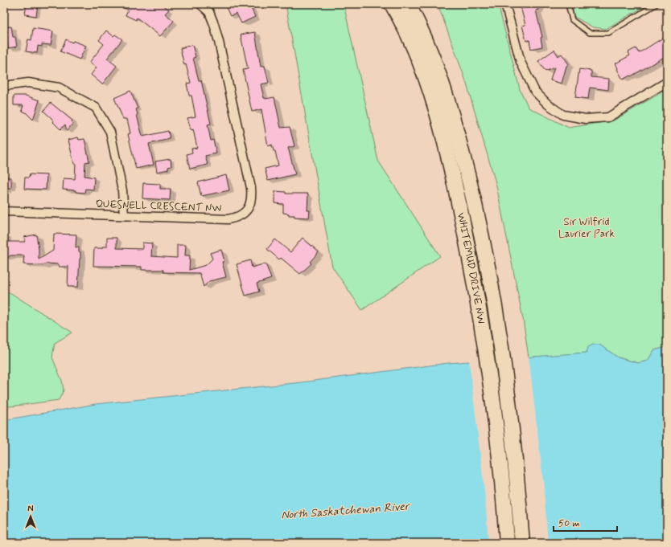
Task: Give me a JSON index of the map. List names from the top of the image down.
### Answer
{
  "streets": {
    "highway": ["WHITEMUD DRIVE NW"],
    "street": ["QUESNELL CRESCENT NW"]
  },
  "water": ["North Saskatchewan River"],
  "parks": ["Sir Wilfrid Laurier Park"],
  "scale_bar": "50 m",
  "north": "top"
}
